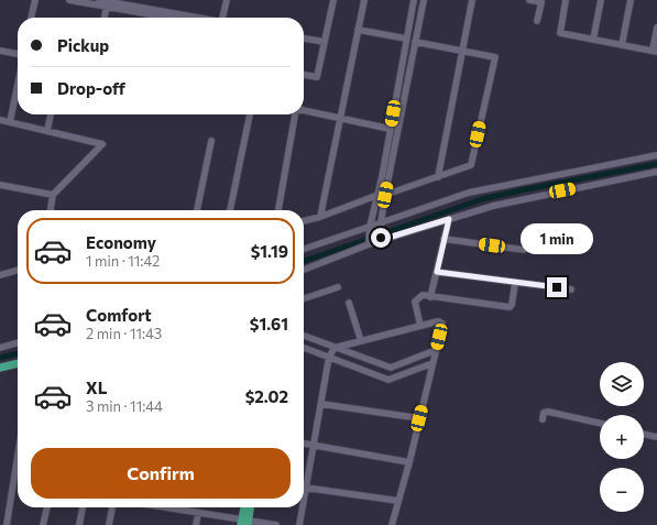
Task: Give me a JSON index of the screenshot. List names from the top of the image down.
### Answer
{
  "page": {
    "banner": ["Pickup", "Drop-off"],
    "list": [
      {
        "name": "Economy",
        "note": "1 min · 11:42",
        "value": "$1.19"
      },
      {
        "name": "Comfort",
        "note": "2 min · 11:43",
        "value": "$1.61"
      },
      {
        "name": "XL",
        "note": "3 min · 11:44",
        "value": "$2.02"
      }
    ],
    "bubble": "1 min",
    "map_buttons": ["+", "−"],
    "buttons": "Confirm"
  }
}
